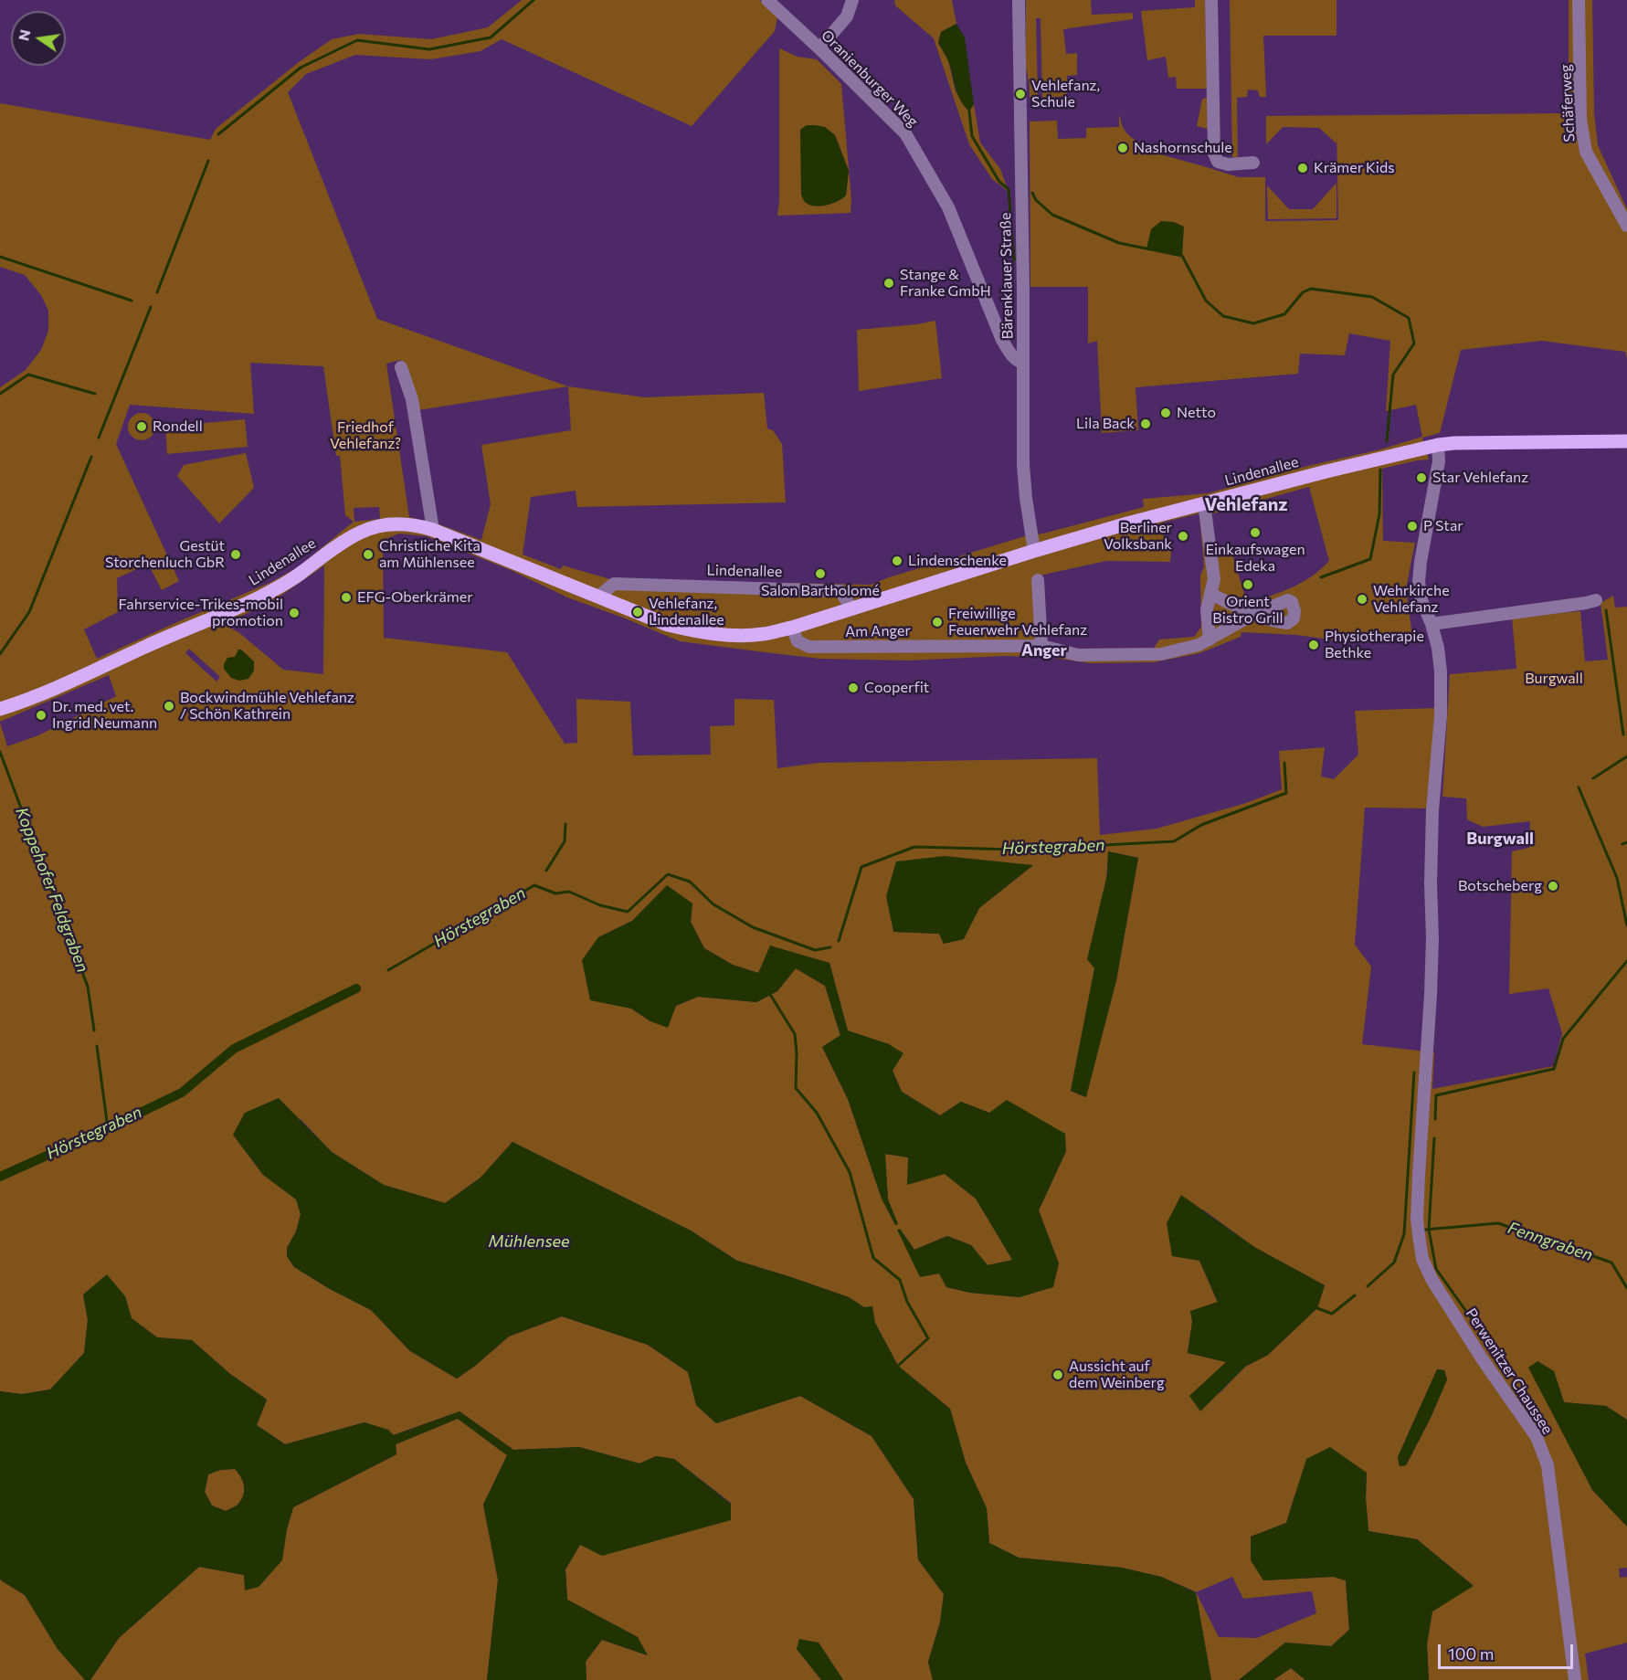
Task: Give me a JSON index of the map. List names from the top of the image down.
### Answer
{
  "streets": {
    "main road": ["Lindenallee"],
    "street": [
      "Oranienburger Weg",
      "Schäferweg",
      "Bärenklauer Straße",
      "Am Anger",
      "Perwenitzer Chaussee"
    ]
  },
  "crossings": [
    ["Oranienburger Weg", "Bärenklauer Straße"],
    ["Bärenklauer Straße", "Lindenallee"],
    ["Lindenallee", "Am Anger"]
  ],
  "districts": ["Vehlefanz", "Anger", "Burgwall"],
  "water": [
    "Hörstegraben",
    "Koppehofer Feldgraben",
    "Mühlensee",
    "Fenngraben"
  ],
  "parks": ["Friedhof Vehlefanz?", "Burgwall"],
  "places": [
    "Vehlefanz, Schule",
    "Nashornschule",
    "Krämer Kids",
    "Stange & Franke GmbH",
    "Netto",
    "Lila Back",
    "Rondell",
    "Star Vehlefanz",
    "P Star",
    "Einkaufswagen Edeka",
    "Berliner Volksbank",
    "Gestüt Storchenluch GbR",
    "Christliche Kita am Mühlensee",
    "Lindenschenke",
    "Salon Bartholomé",
    "Orient Bistro Grill",
    "EFG-Oberkrämer",
    "Wehrkirche Vehlefanz",
    "Vehlefanz, Lindenallee",
    "Fahrservice-Trikes-mobil promotion",
    "Freiwillige Feuerwehr Vehlefanz",
    "Physiotherapie Bethke",
    "Cooperfit",
    "Bockwindmühle Vehlefanz / Schön Kathrein",
    "Dr. med. vet. Ingrid Neumann",
    "Botscheberg",
    "Aussicht auf dem Weinberg"
  ],
  "scale_bar": "100 m",
  "north": "left"
}
